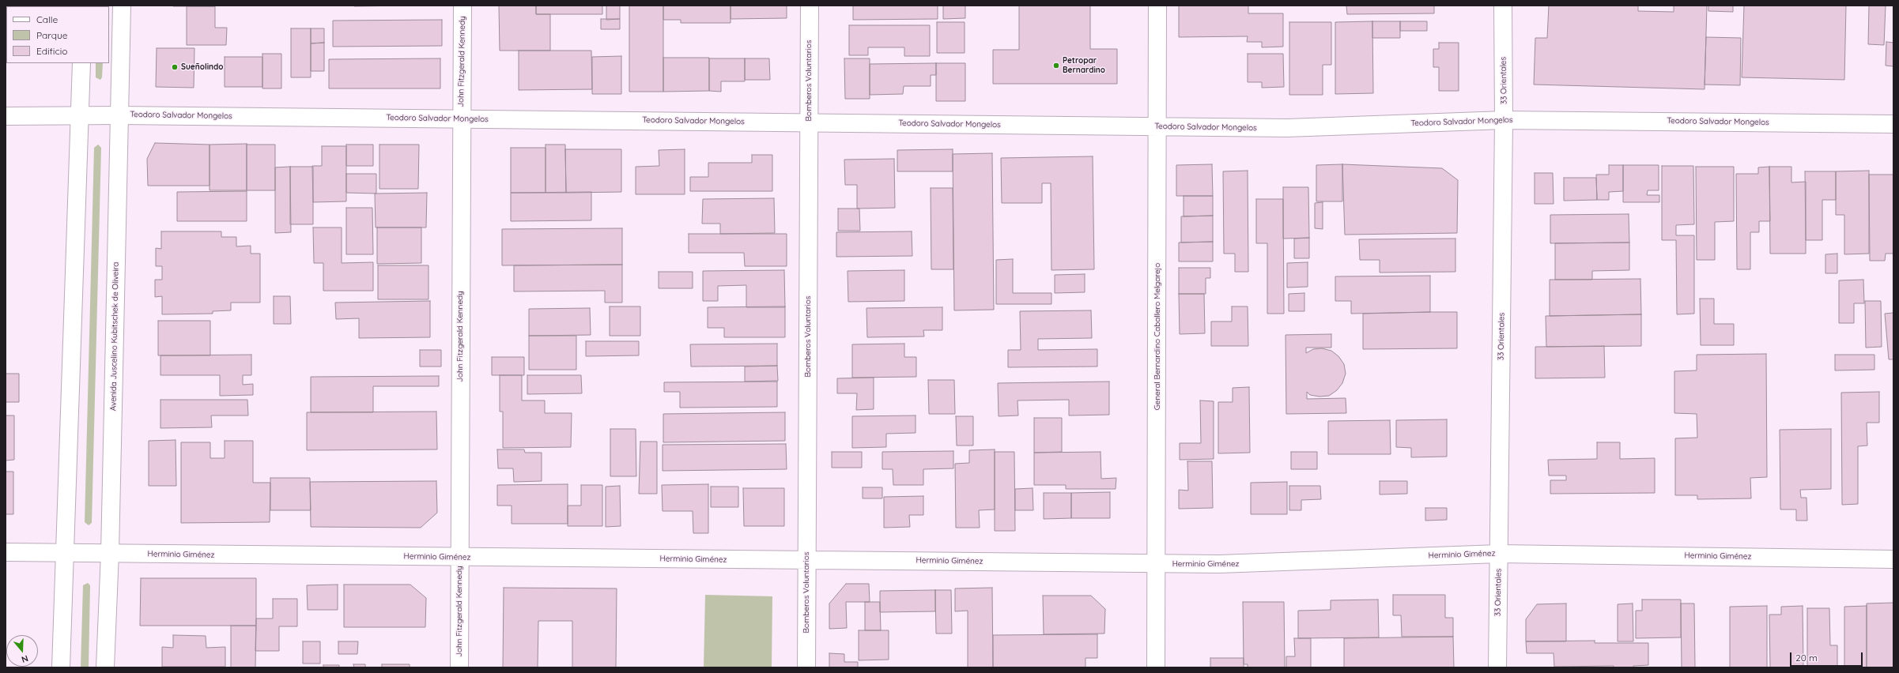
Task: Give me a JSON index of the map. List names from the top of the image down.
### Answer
{
  "streets": {
    "street": [
      "John Fitzgerald Kennedy",
      "Bomberos Voluntarios",
      "33 Orientales",
      "Teodoro Salvador Mongelos",
      "Avenida Juscelino Kubitschek de Oliveira",
      "General Bernardino Caballero Melgarejo",
      "Herminio Giménez"
    ]
  },
  "crossings": [
    ["John Fitzgerald Kennedy", "Teodoro Salvador Mongelos"],
    ["John Fitzgerald Kennedy", "Herminio Giménez"],
    ["Bomberos Voluntarios", "Teodoro Salvador Mongelos"],
    ["Bomberos Voluntarios", "Herminio Giménez"],
    ["33 Orientales", "Teodoro Salvador Mongelos"],
    ["33 Orientales", "Herminio Giménez"],
    ["Teodoro Salvador Mongelos", "Avenida Juscelino Kubitschek de Oliveira"],
    ["Teodoro Salvador Mongelos", "General Bernardino Caballero Melgarejo"],
    ["Avenida Juscelino Kubitschek de Oliveira", "Herminio Giménez"],
    ["General Bernardino Caballero Melgarejo", "Herminio Giménez"]
  ],
  "places": ["Petropar Bernardino", "Sueñolindo"],
  "legend": ["Calle", "Parque", "Edificio"],
  "scale_bar": "20 m",
  "north": "bottom"
}
